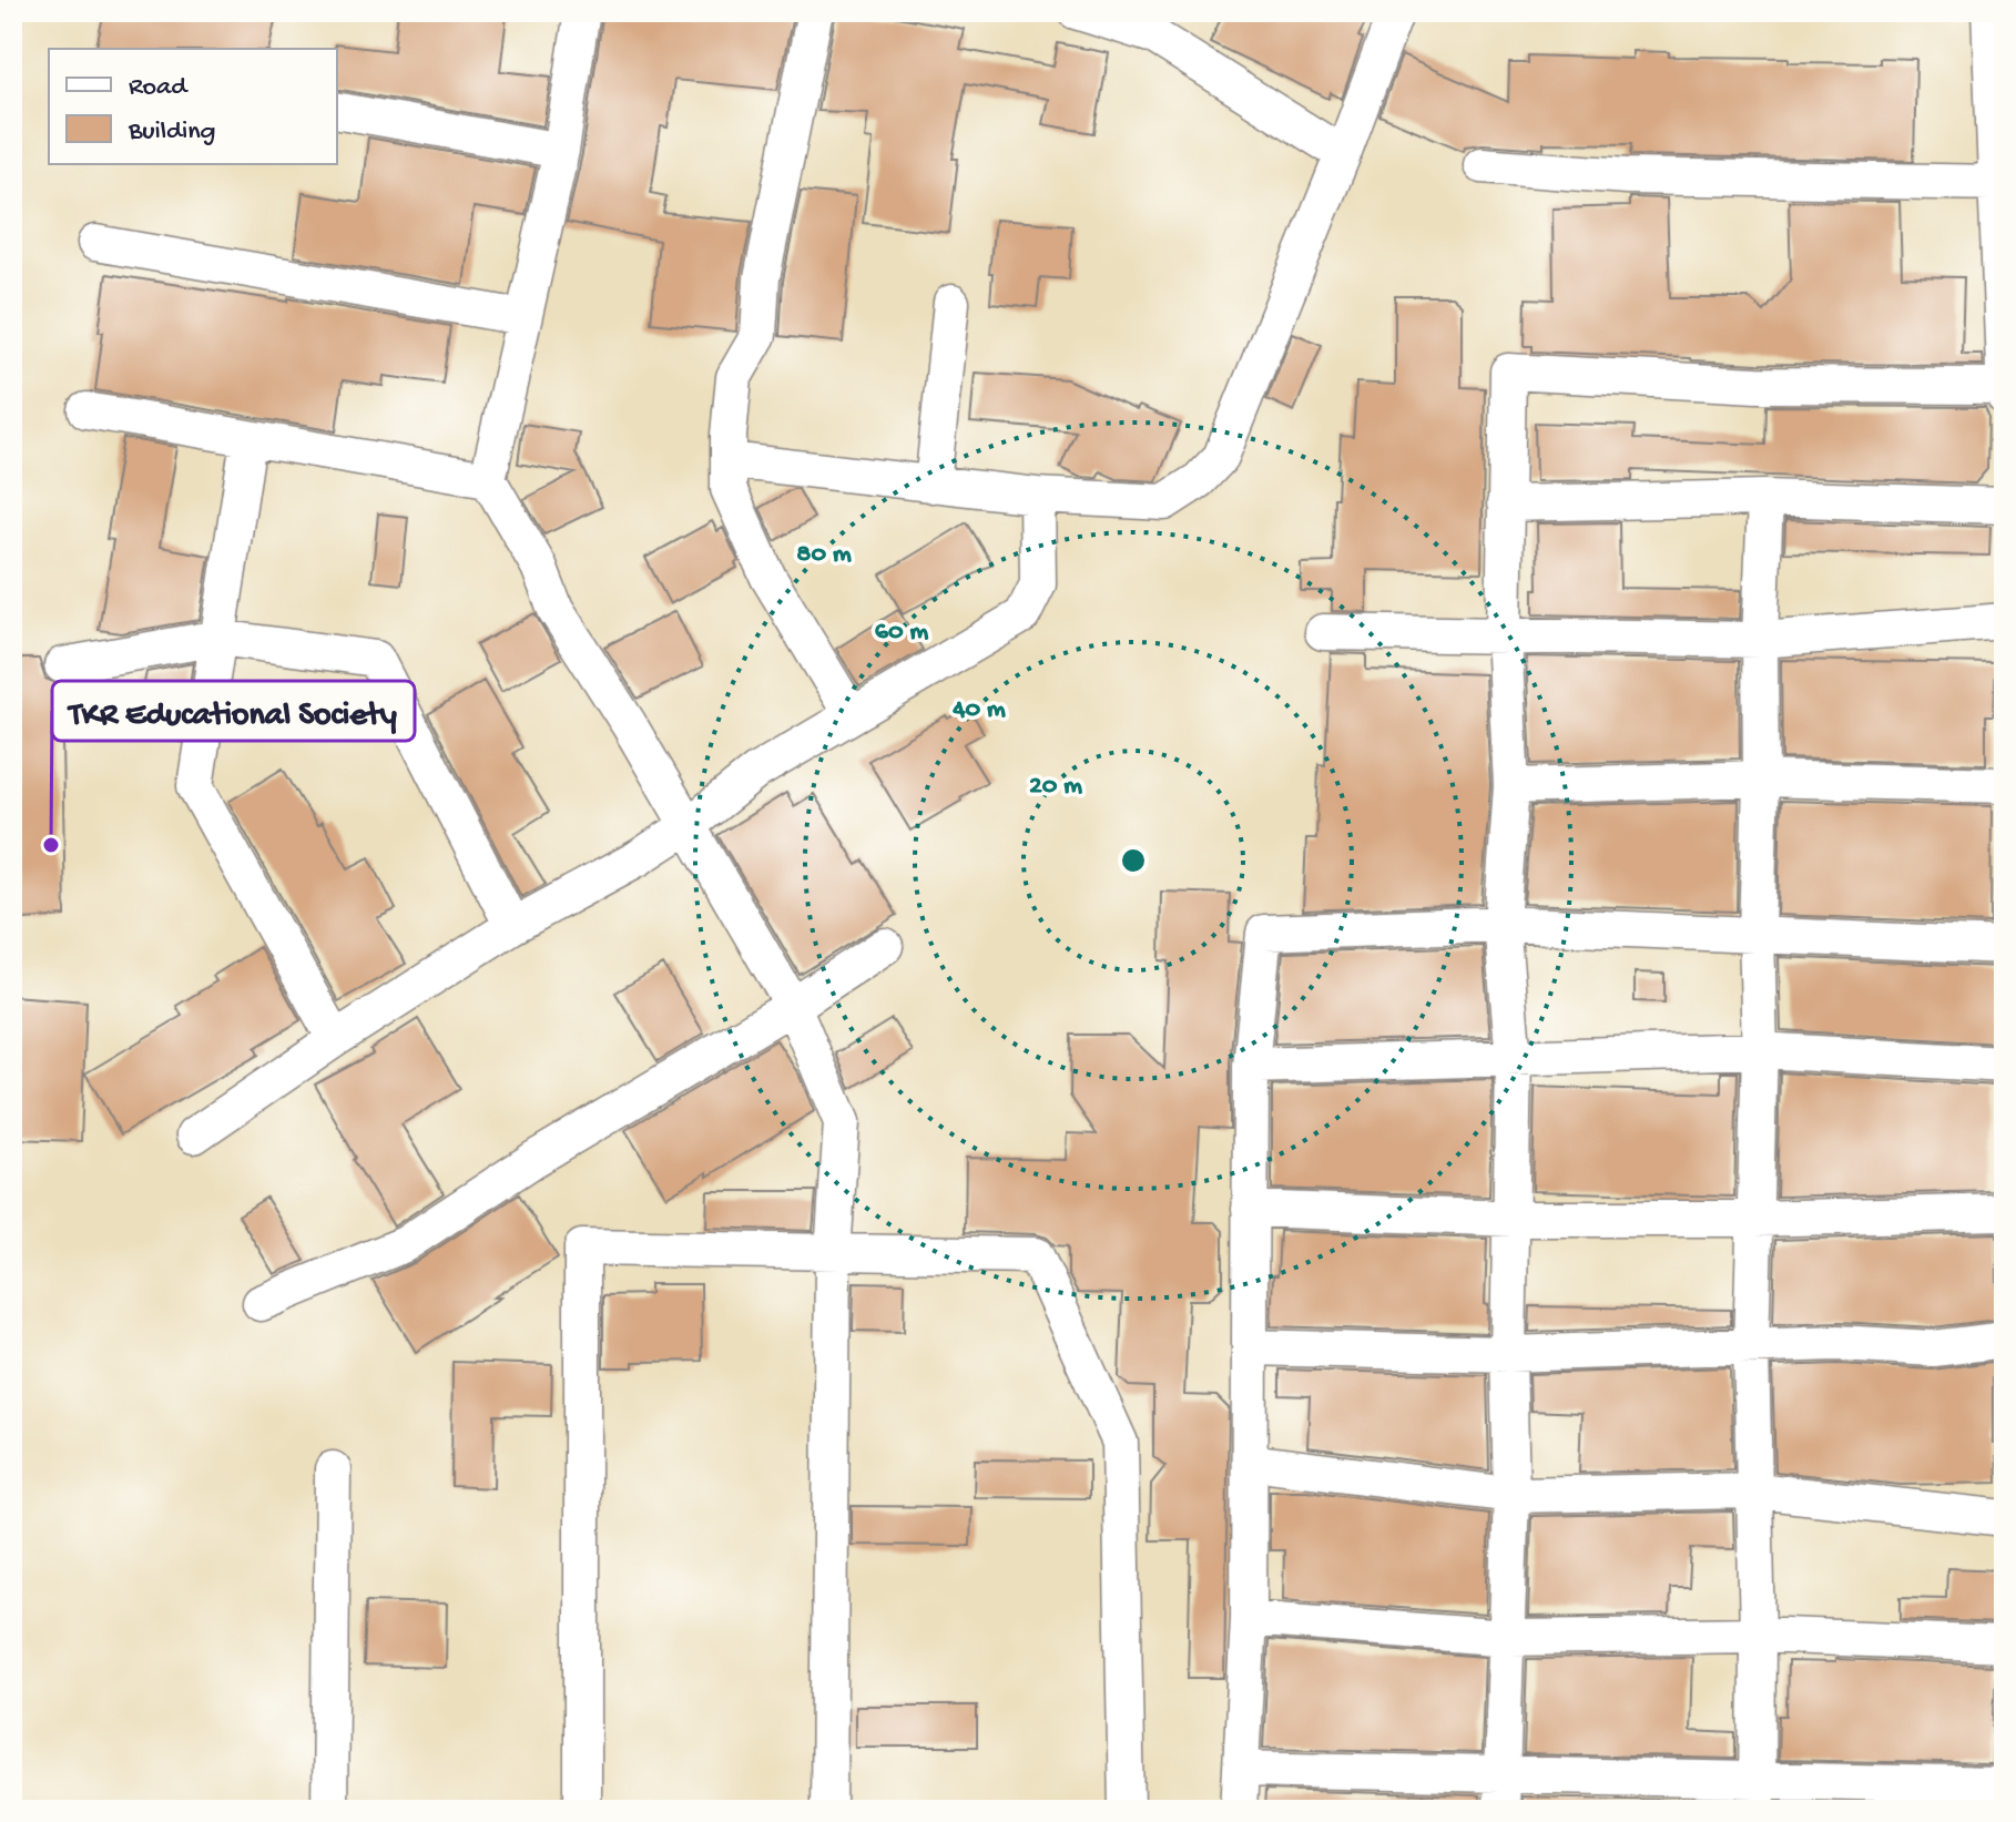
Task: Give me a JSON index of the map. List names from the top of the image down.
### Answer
{
  "places": ["TKR Educational Society"],
  "legend": ["Road", "Building"],
  "rings": [
    "80 m",
    "60 m",
    "40 m",
    "20 m"
  ]
}
